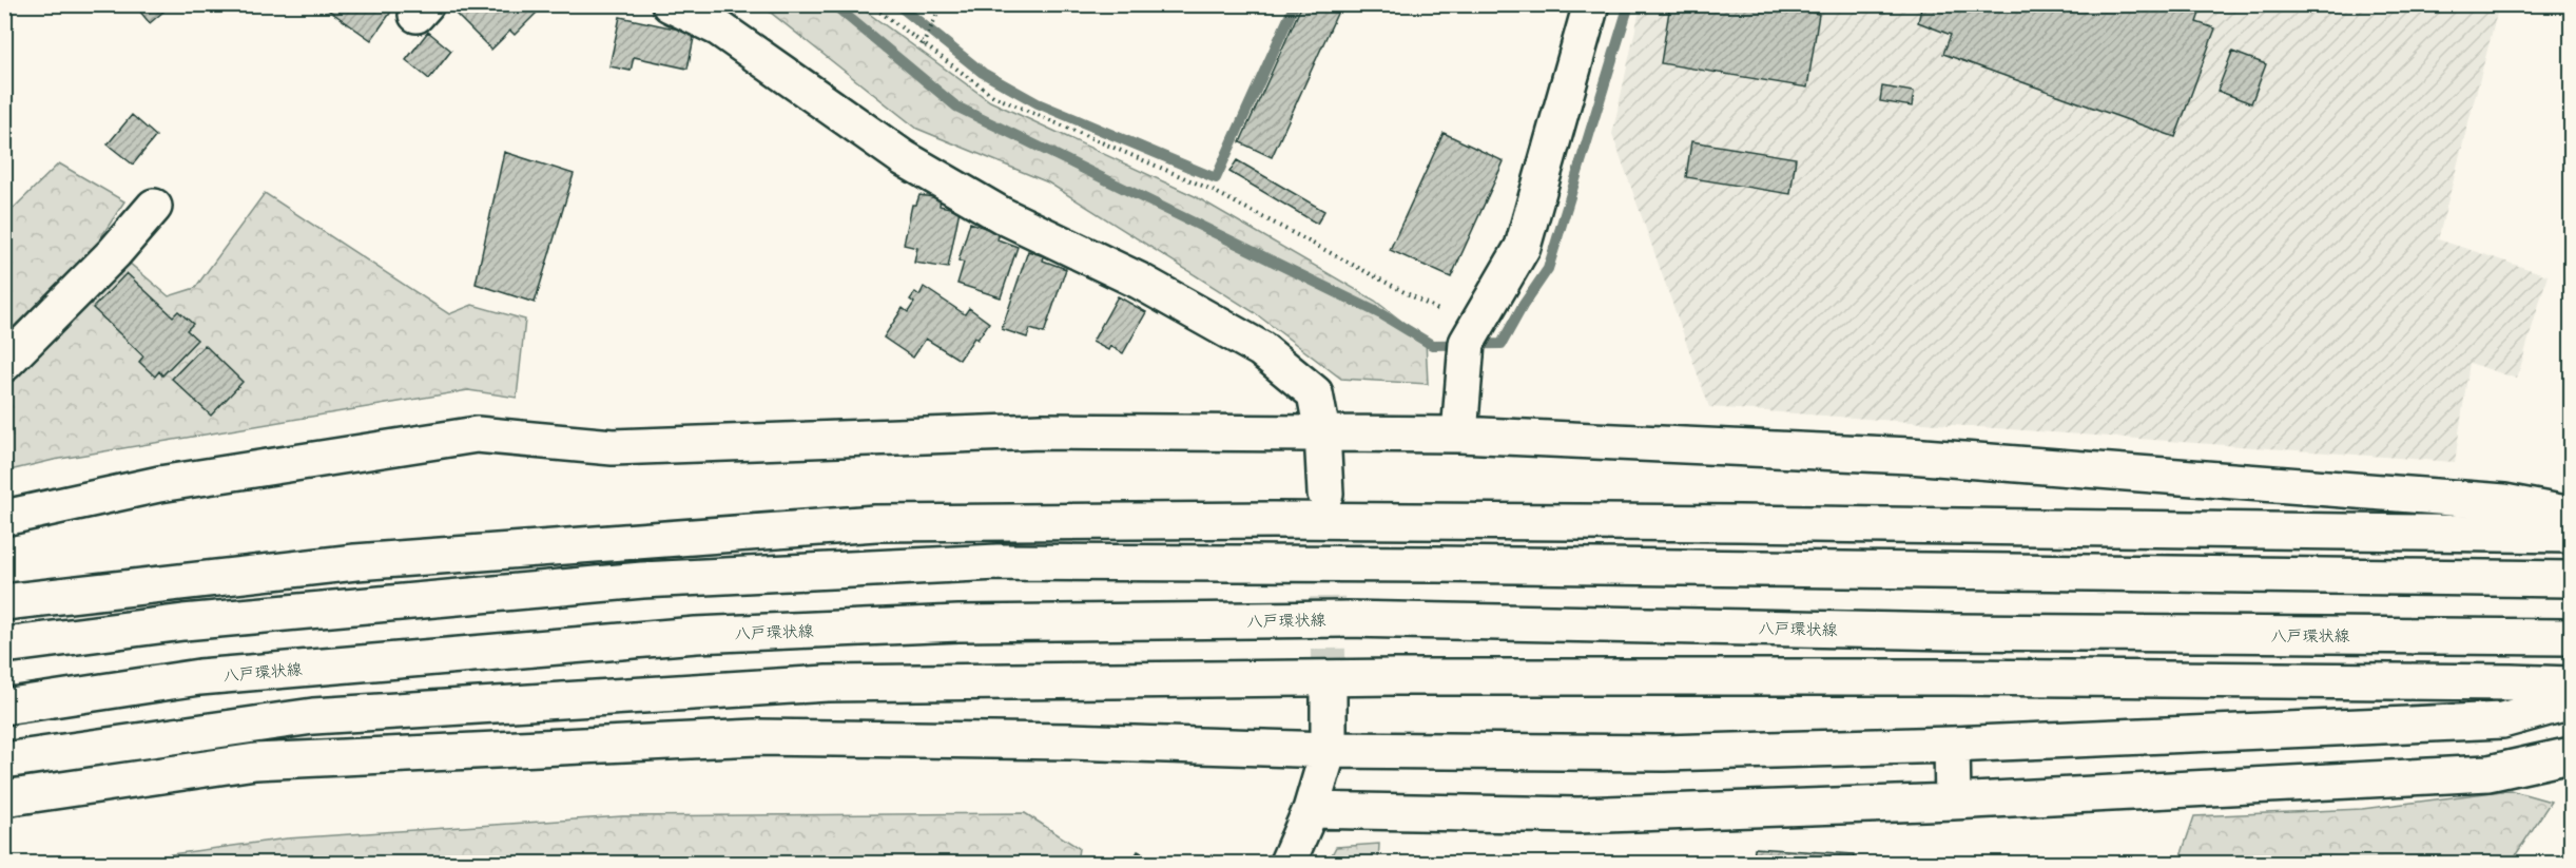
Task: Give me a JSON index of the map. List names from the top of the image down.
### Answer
{
  "streets": {
    "main road": ["八戸環状線"]
  }
}
